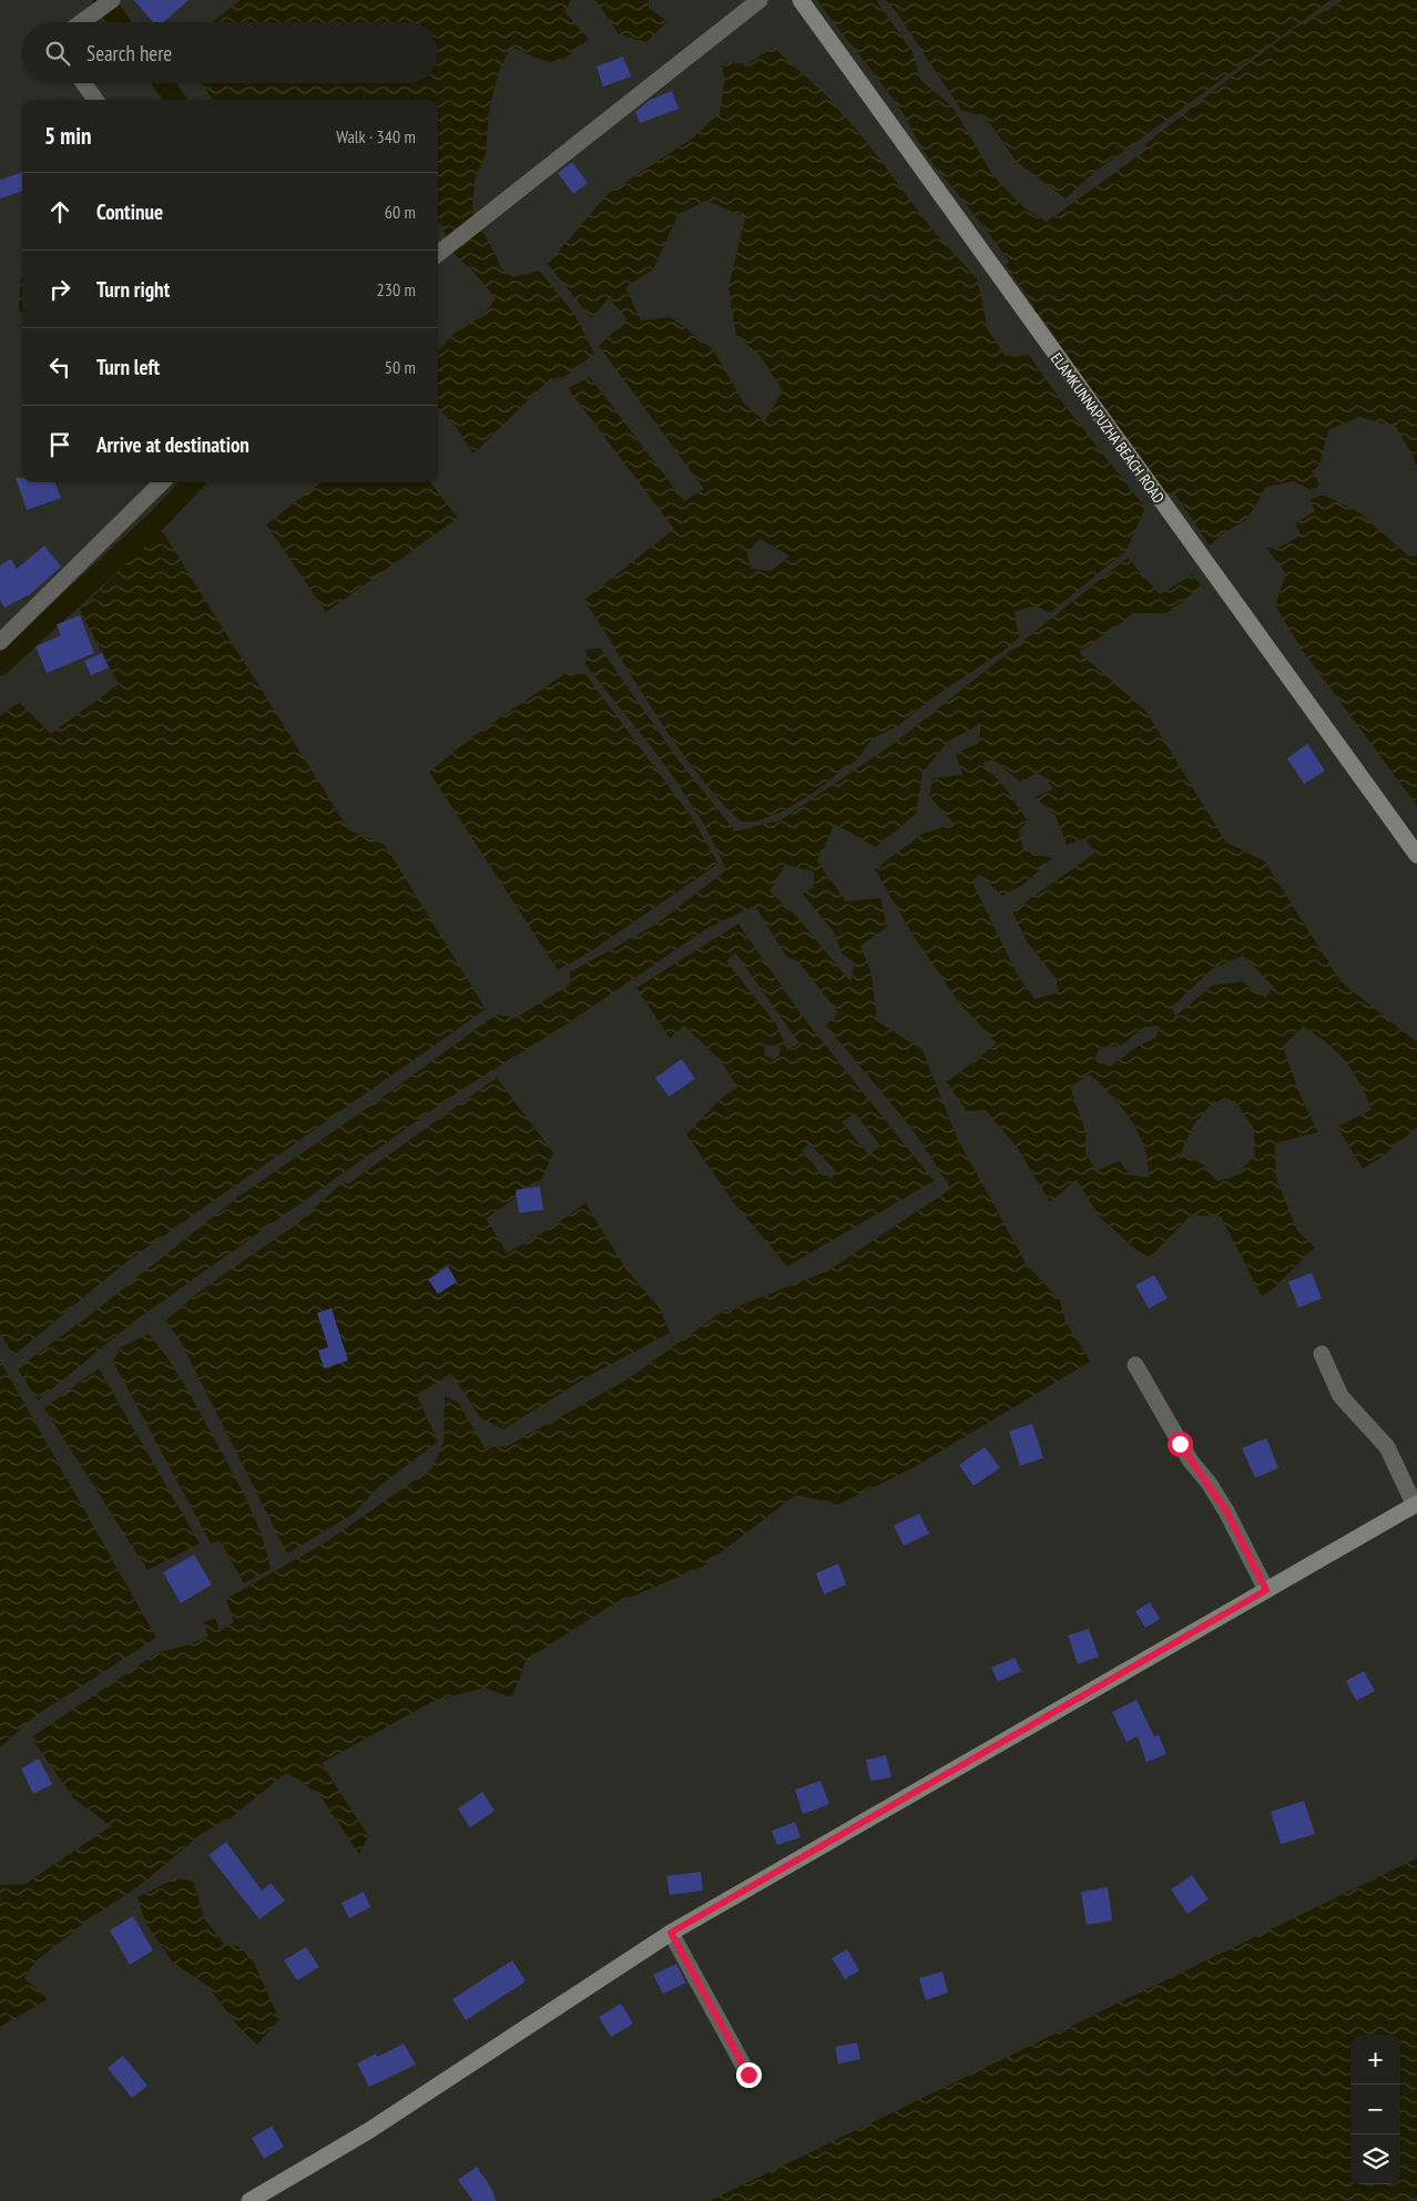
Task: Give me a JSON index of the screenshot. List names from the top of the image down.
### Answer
{
  "streets": {
    "main road": ["ELAMKUNNAPUZHA BEACH ROAD"]
  },
  "page": {
    "search": "Search here",
    "heading": ["5 min", "Walk · 340 m"],
    "list": [
      ["Continue", "60 m"],
      ["Turn right", "230 m"],
      ["Turn left", "50 m"],
      "Arrive at destination"
    ],
    "map_buttons": ["+", "−"]
  }
}
